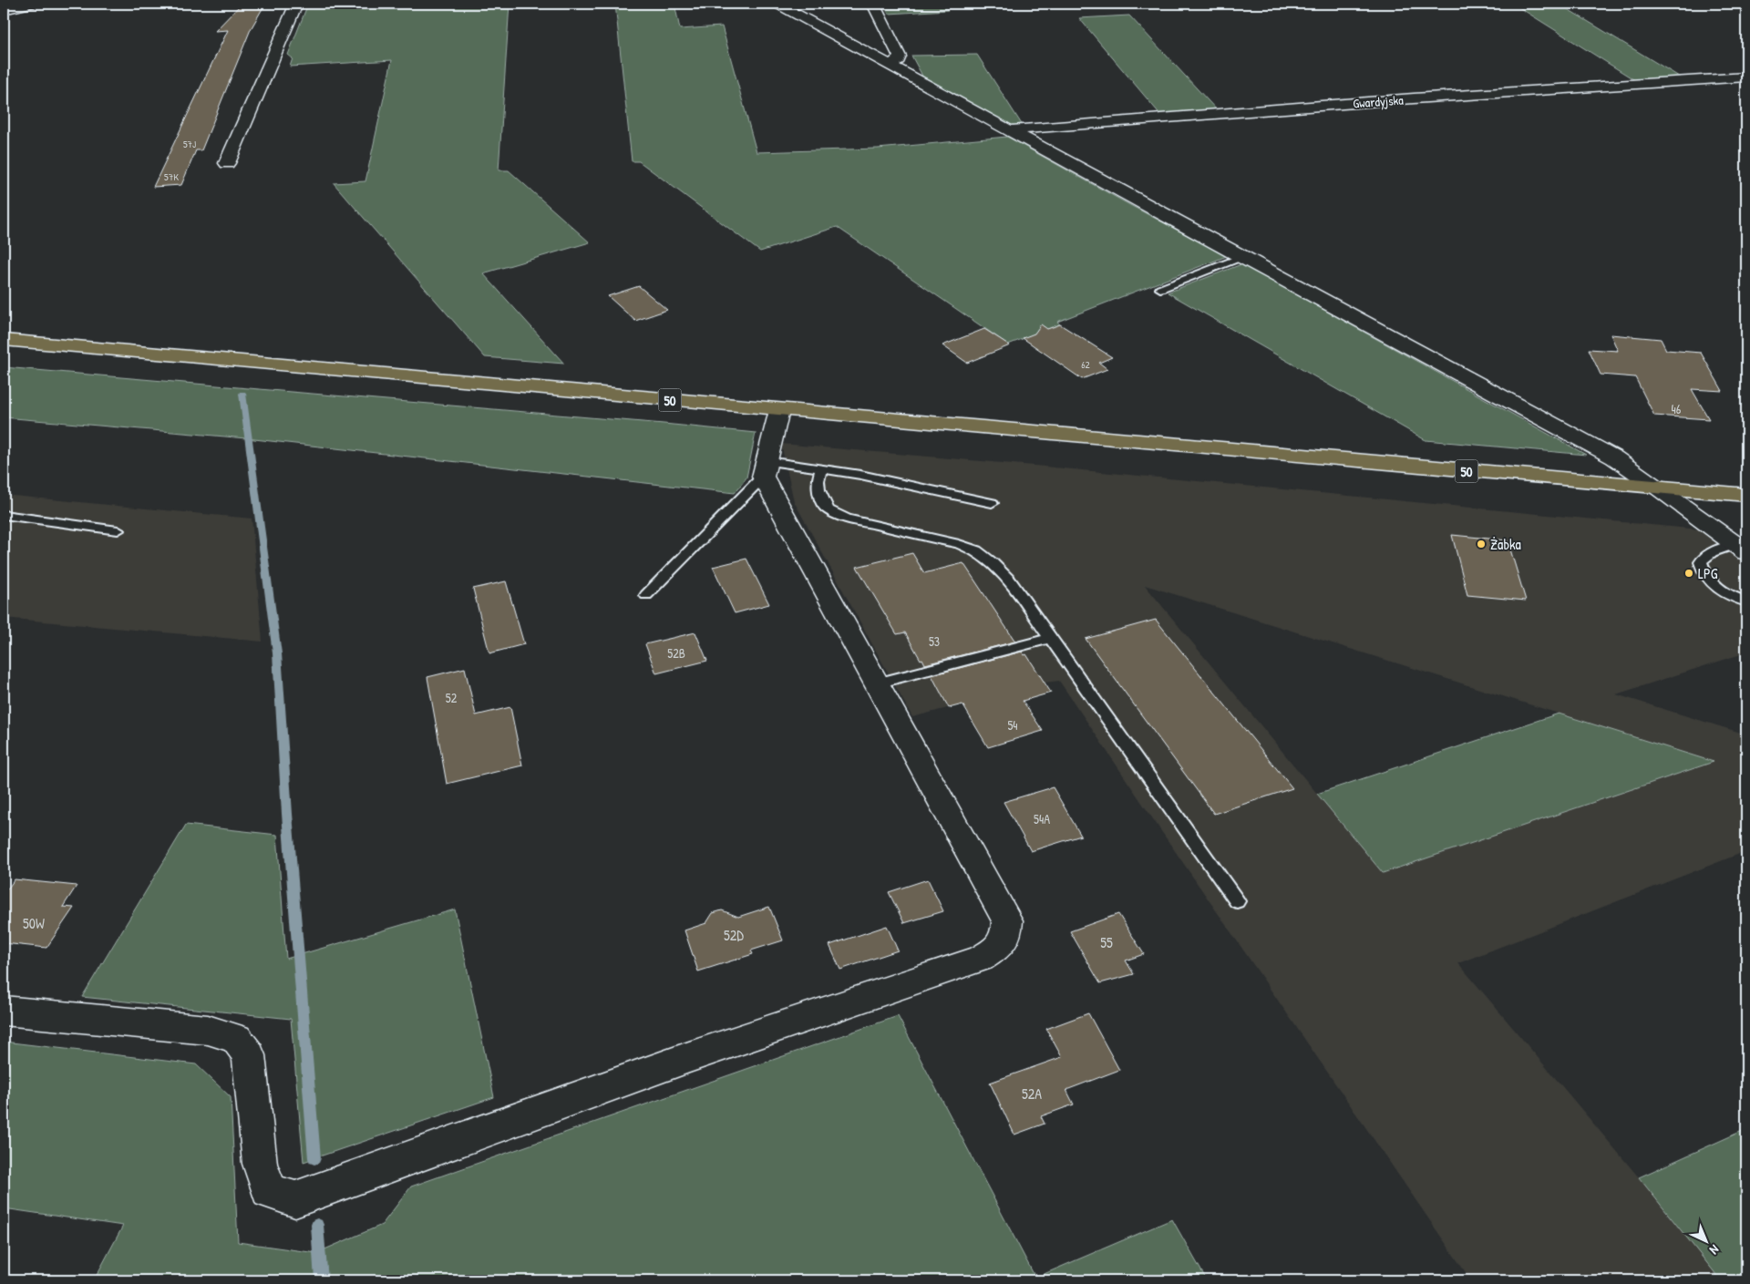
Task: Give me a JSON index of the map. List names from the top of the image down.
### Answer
{
  "streets": {
    "main road": ["50"],
    "street": ["Gwardyjska"]
  },
  "places": ["Żabka", "LPG"],
  "house_numbers": [
    "57J",
    "57K",
    "62",
    "46",
    "53",
    "52B",
    "52",
    "54",
    "54A",
    "50W",
    "52D",
    "55",
    "52A"
  ],
  "north": "bottom right"
}
